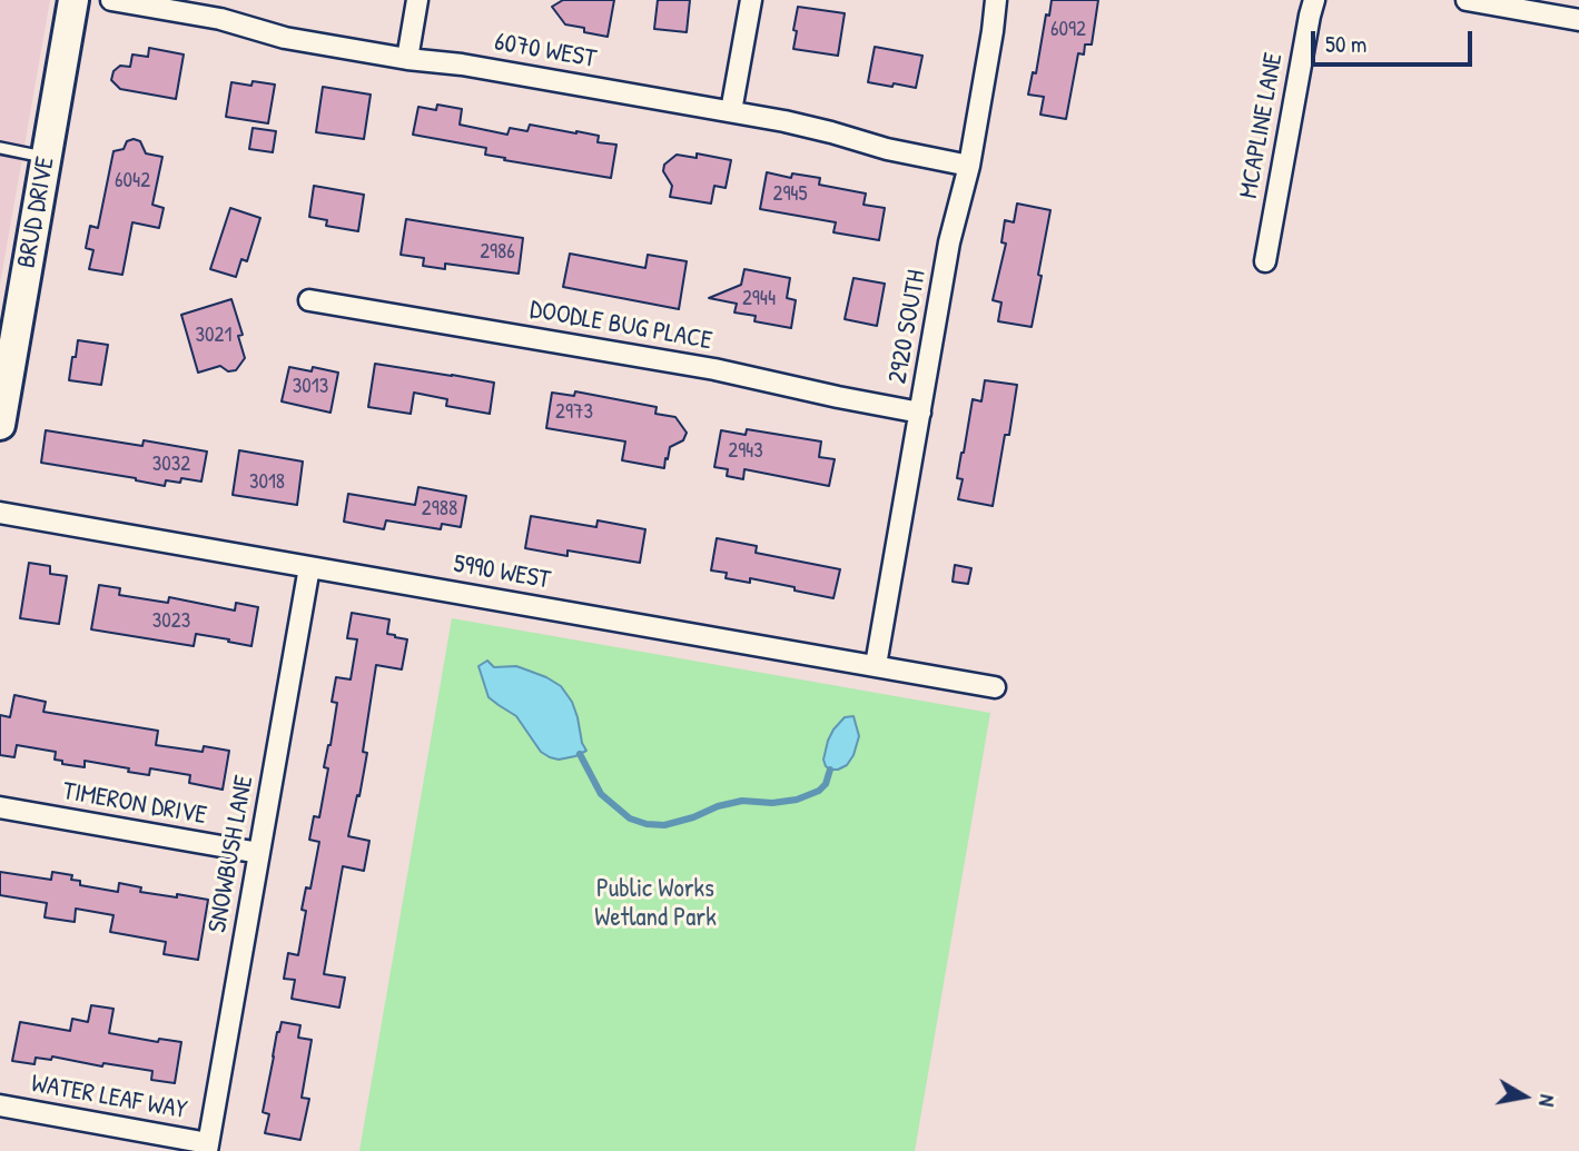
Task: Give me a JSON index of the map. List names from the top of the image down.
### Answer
{
  "streets": {
    "main road": ["BRUD DRIVE"],
    "street": [
      "6070 WEST",
      "MCAPLINE LANE",
      "DOODLE BUG PLACE",
      "2920 SOUTH",
      "5990 WEST",
      "TIMERON DRIVE",
      "SNOWBUSH LANE",
      "WATER LEAF WAY"
    ]
  },
  "crossings": [
    ["6070 WEST", "2920 SOUTH"],
    ["DOODLE BUG PLACE", "2920 SOUTH"],
    ["2920 SOUTH", "5990 WEST"],
    ["5990 WEST", "SNOWBUSH LANE"],
    ["TIMERON DRIVE", "SNOWBUSH LANE"],
    ["SNOWBUSH LANE", "WATER LEAF WAY"]
  ],
  "parks": ["Public Works Wetland Park"],
  "house_numbers": [
    "6092",
    "6042",
    "2945",
    "2986",
    "2944",
    "3021",
    "3013",
    "2973",
    "2943",
    "3032",
    "3018",
    "2988",
    "3023"
  ],
  "scale_bar": "50 m",
  "north": "right"
}
